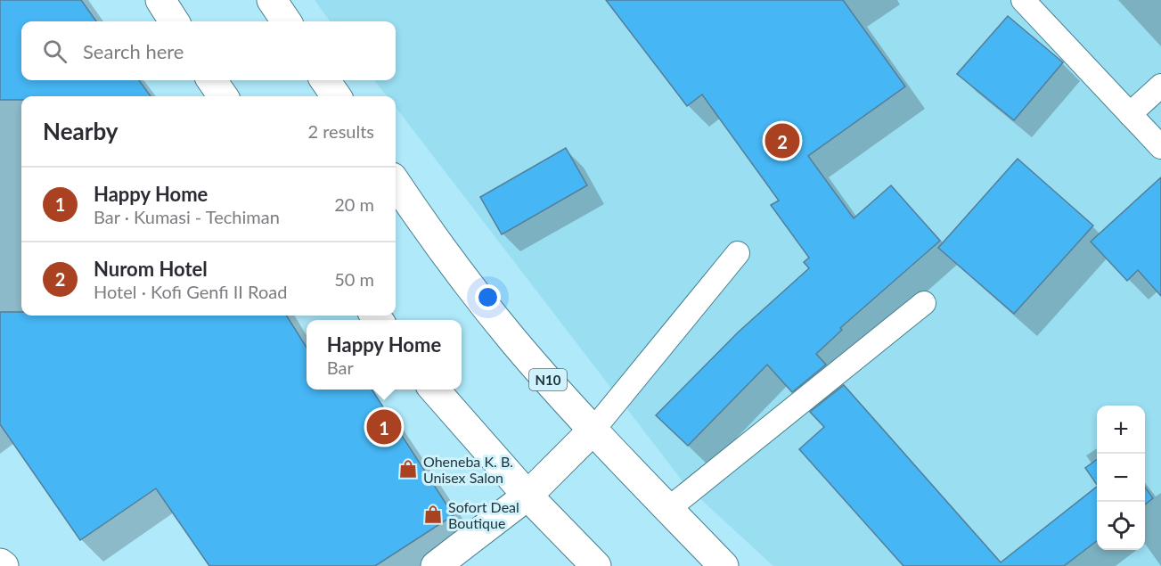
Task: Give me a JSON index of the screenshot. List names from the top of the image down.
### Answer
{
  "streets": {
    "main road": ["N10"]
  },
  "places": {
    "shop": ["Oheneba K. B. Unisex Salon", "Sofort Deal Boutique"]
  },
  "page": {
    "search": "Search here",
    "heading": ["Nearby", "2 results"],
    "pins": ["2", "1"],
    "list": [
      {
        "mark": "1",
        "name": "Happy Home",
        "note": "Bar · Kumasi - Techiman",
        "value": "20 m"
      },
      {
        "mark": "2",
        "name": "Nurom Hotel",
        "note": "Hotel · Kofi Genfi II Road",
        "value": "50 m"
      }
    ],
    "popup": ["Happy Home", "Bar"],
    "map_buttons": ["+", "−"]
  }
}
